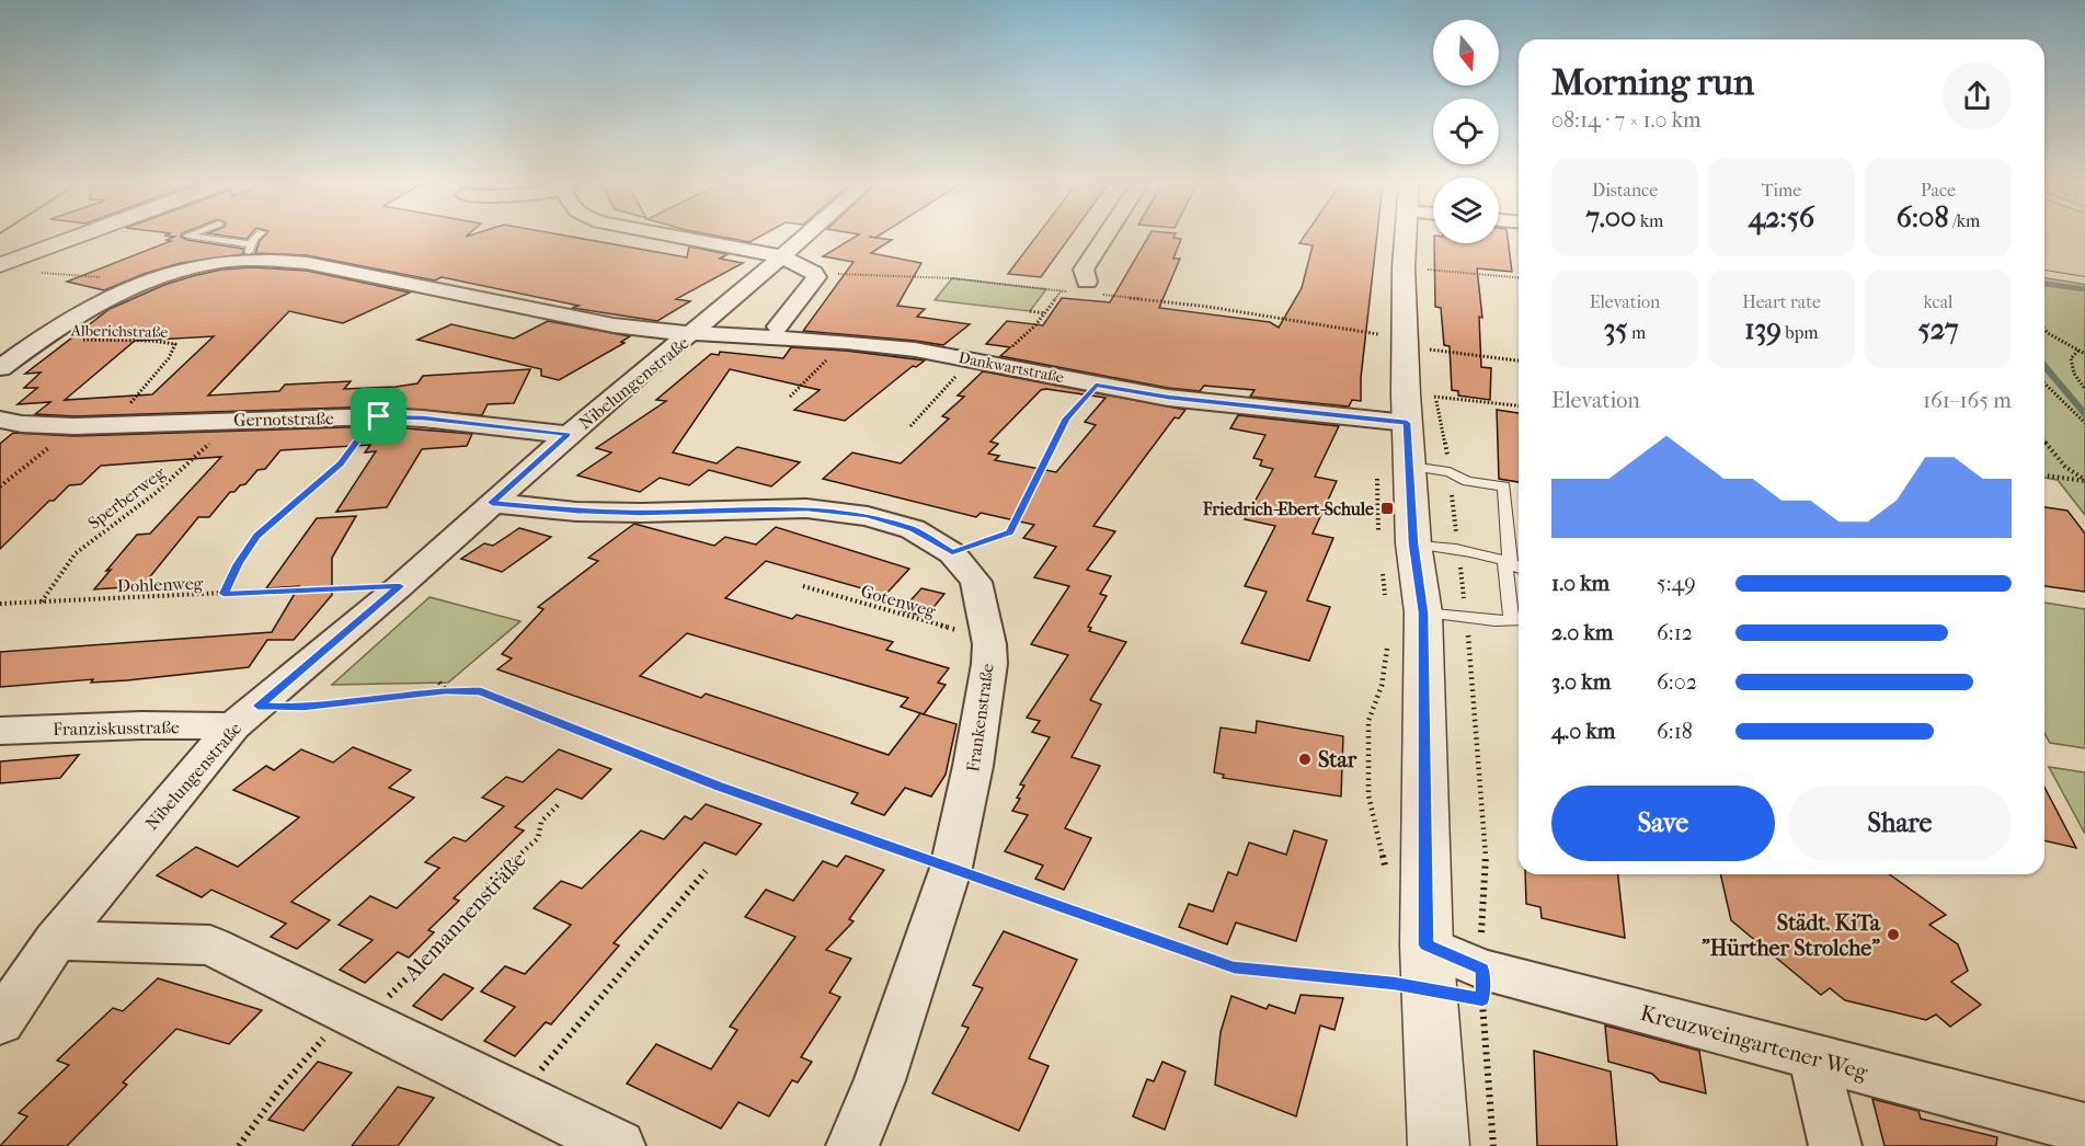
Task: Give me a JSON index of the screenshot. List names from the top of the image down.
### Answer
{
  "streets": {
    "street": [
      "Dankwartstraße",
      "Nibelungenstraße",
      "Gernotstraße",
      "Frankenstraße",
      "Franziskusstraße",
      "Kreuzweingartener Weg"
    ],
    "path": [
      "Alberichstraße",
      "Sperberweg",
      "Dohlenweg",
      "Gotenweg",
      "Alemannenstraße"
    ]
  },
  "crossings": [
    ["Alberichstraße", "Gernotstraße"],
    ["Dankwartstraße", "Nibelungenstraße"],
    ["Nibelungenstraße", "Gernotstraße"],
    ["Nibelungenstraße", "Dohlenweg"],
    ["Nibelungenstraße", "Frankenstraße"],
    ["Nibelungenstraße", "Franziskusstraße"],
    ["Gernotstraße", "Sperberweg"],
    ["Sperberweg", "Dohlenweg"],
    ["Gotenweg", "Frankenstraße"]
  ],
  "places": {
    "transit": ["Friedrich-Ebert-Schule"],
    "other": ["Star", "Städt. KiTa \"Hürther Strolche\""]
  },
  "north": "bottom",
  "page": {
    "heading": ["Morning run", "08:14 · 7 × 1.0 km"],
    "stats": [
      ["Distance", "7.00 km"],
      ["Time", "42:56"],
      ["Pace", "6:08 /km"],
      ["Elevation", "35 m"],
      ["Heart rate", "139 bpm"],
      ["kcal", "527"]
    ],
    "chart": ["Elevation", "161–165 m"],
    "list": [
      {
        "name": "1.0 km",
        "note": "5:49"
      },
      {
        "name": "2.0 km",
        "note": "6:12"
      },
      {
        "name": "3.0 km",
        "note": "6:02"
      },
      {
        "name": "4.0 km",
        "note": "6:18"
      }
    ],
    "buttons": ["Save", "Share"]
  }
}
